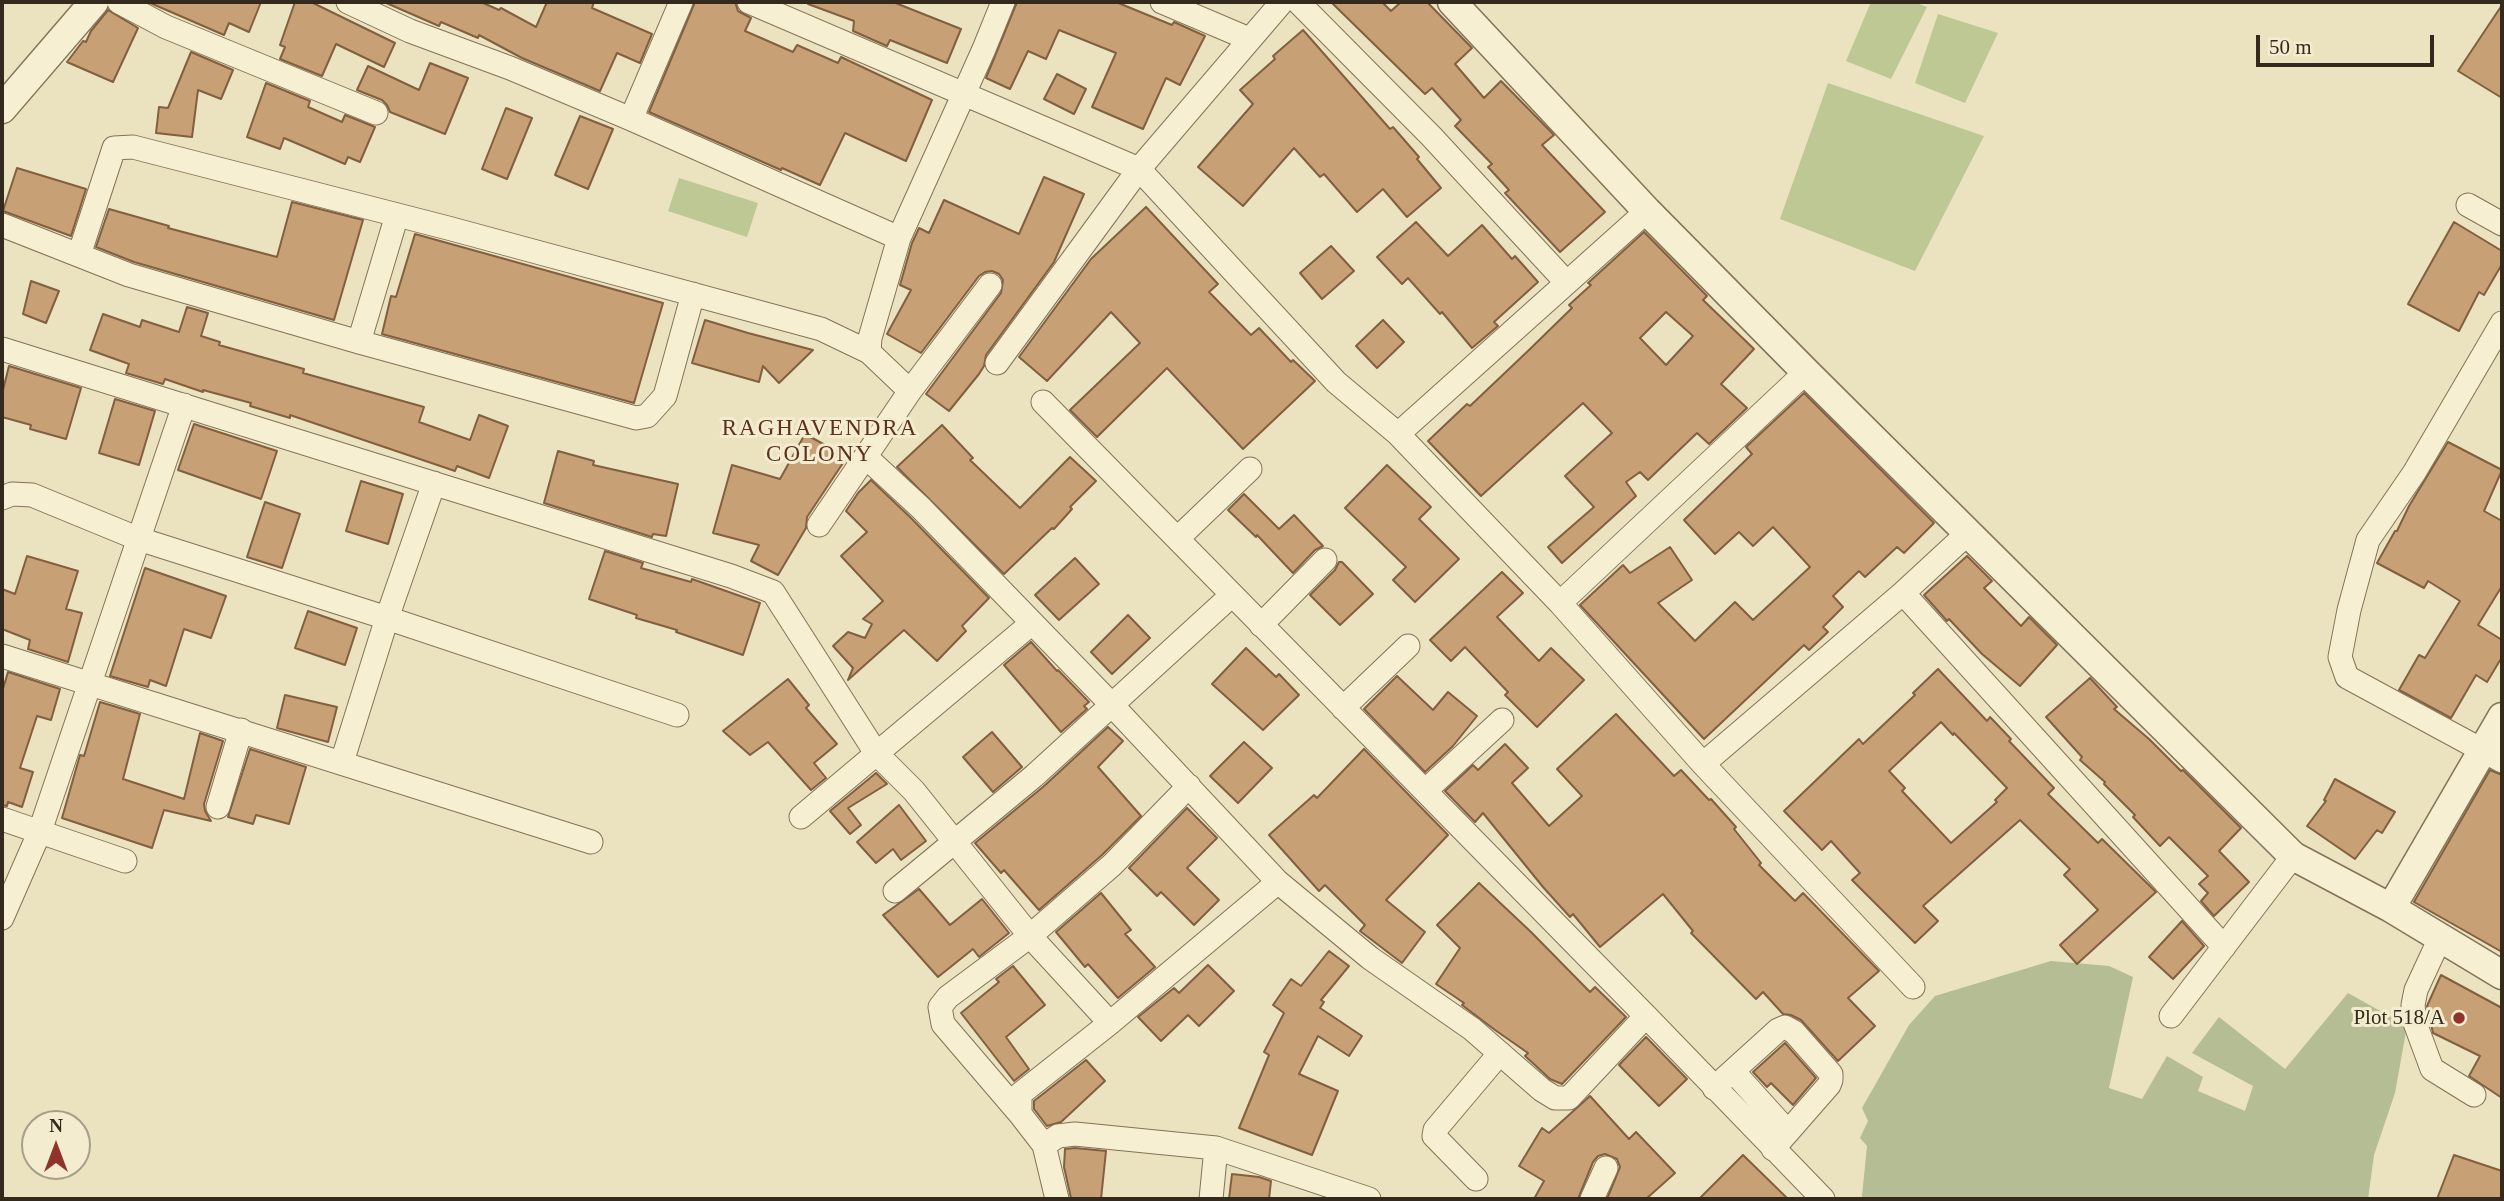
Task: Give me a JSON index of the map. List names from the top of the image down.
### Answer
{
  "districts": ["RAGHAVENDRA COLONY"],
  "places": ["Plot 518/A"],
  "scale_bar": "50 m",
  "north": "top"
}
